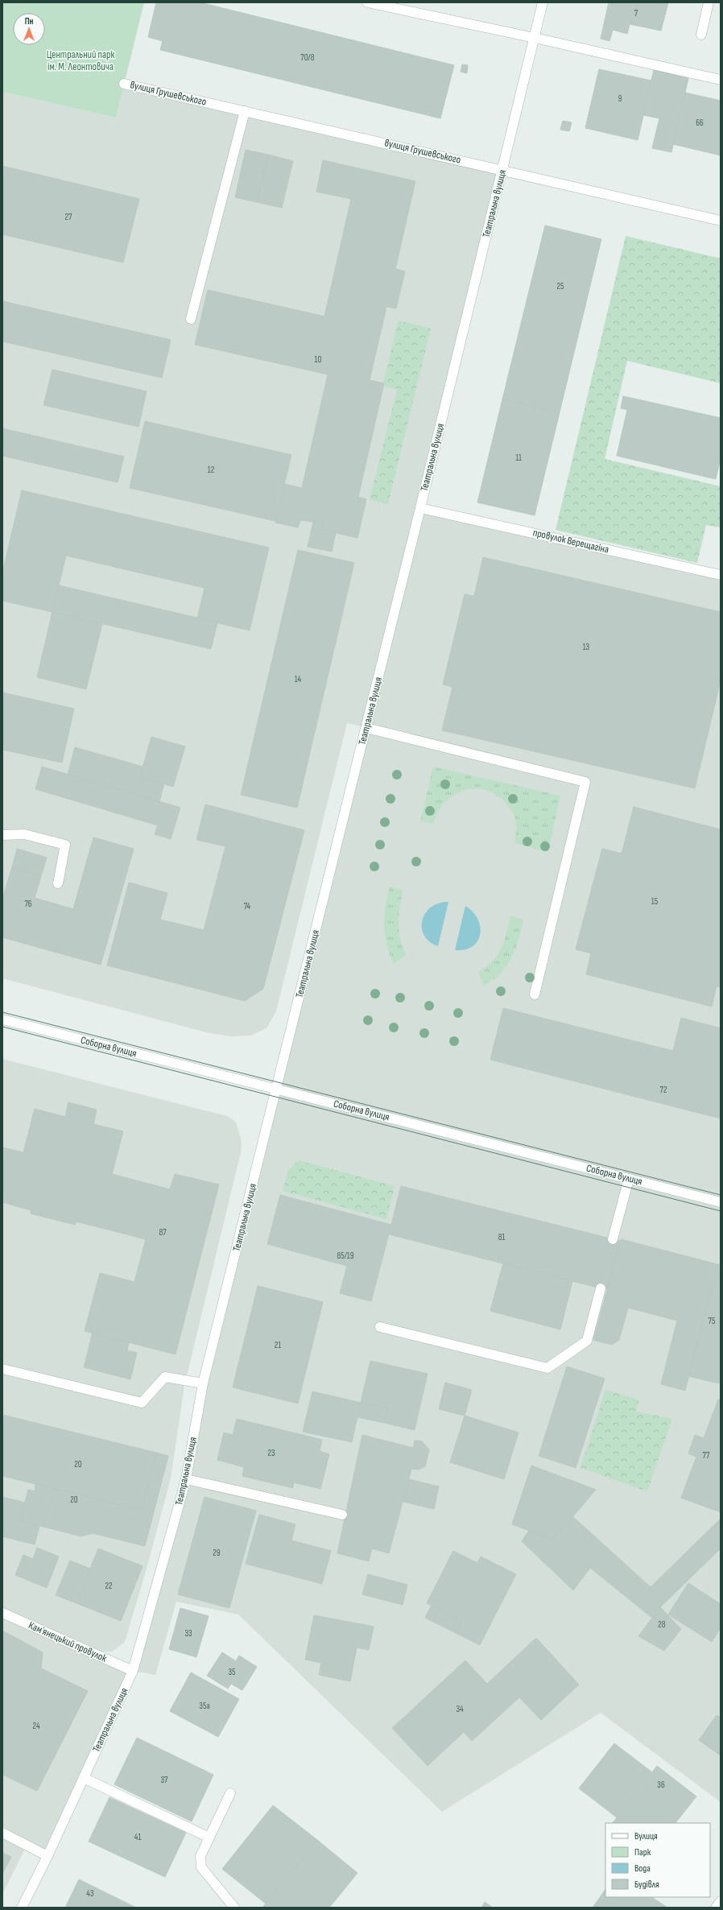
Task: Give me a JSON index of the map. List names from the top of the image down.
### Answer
{
  "streets": {
    "street": [
      "вулиця Грушевського",
      "Театральна вулиця",
      "провулок Верещагіна",
      "Соборна вулиця",
      "Камʼянецький провулок"
    ]
  },
  "crossings": [
    ["вулиця Грушевського", "Театральна вулиця"],
    ["Театральна вулиця", "провулок Верещагіна"],
    ["Театральна вулиця", "Соборна вулиця"],
    ["Театральна вулиця", "Камʼянецький провулок"]
  ],
  "parks": ["Центральний парк ім. М. Леонтовича"],
  "house_numbers": [
    "7",
    "70/8",
    "9",
    "66",
    "27",
    "25",
    "10",
    "11",
    "12",
    "13",
    "14",
    "15",
    "76",
    "74",
    "72",
    "87",
    "81",
    "85/19",
    "75",
    "21",
    "23",
    "77",
    "20",
    "20",
    "29",
    "22",
    "28",
    "33",
    "35",
    "35а",
    "34",
    "24",
    "37",
    "36",
    "41",
    "43"
  ],
  "legend": [
    "Вулиця",
    "Парк",
    "Вода",
    "Будівля"
  ],
  "north": "top"
}
